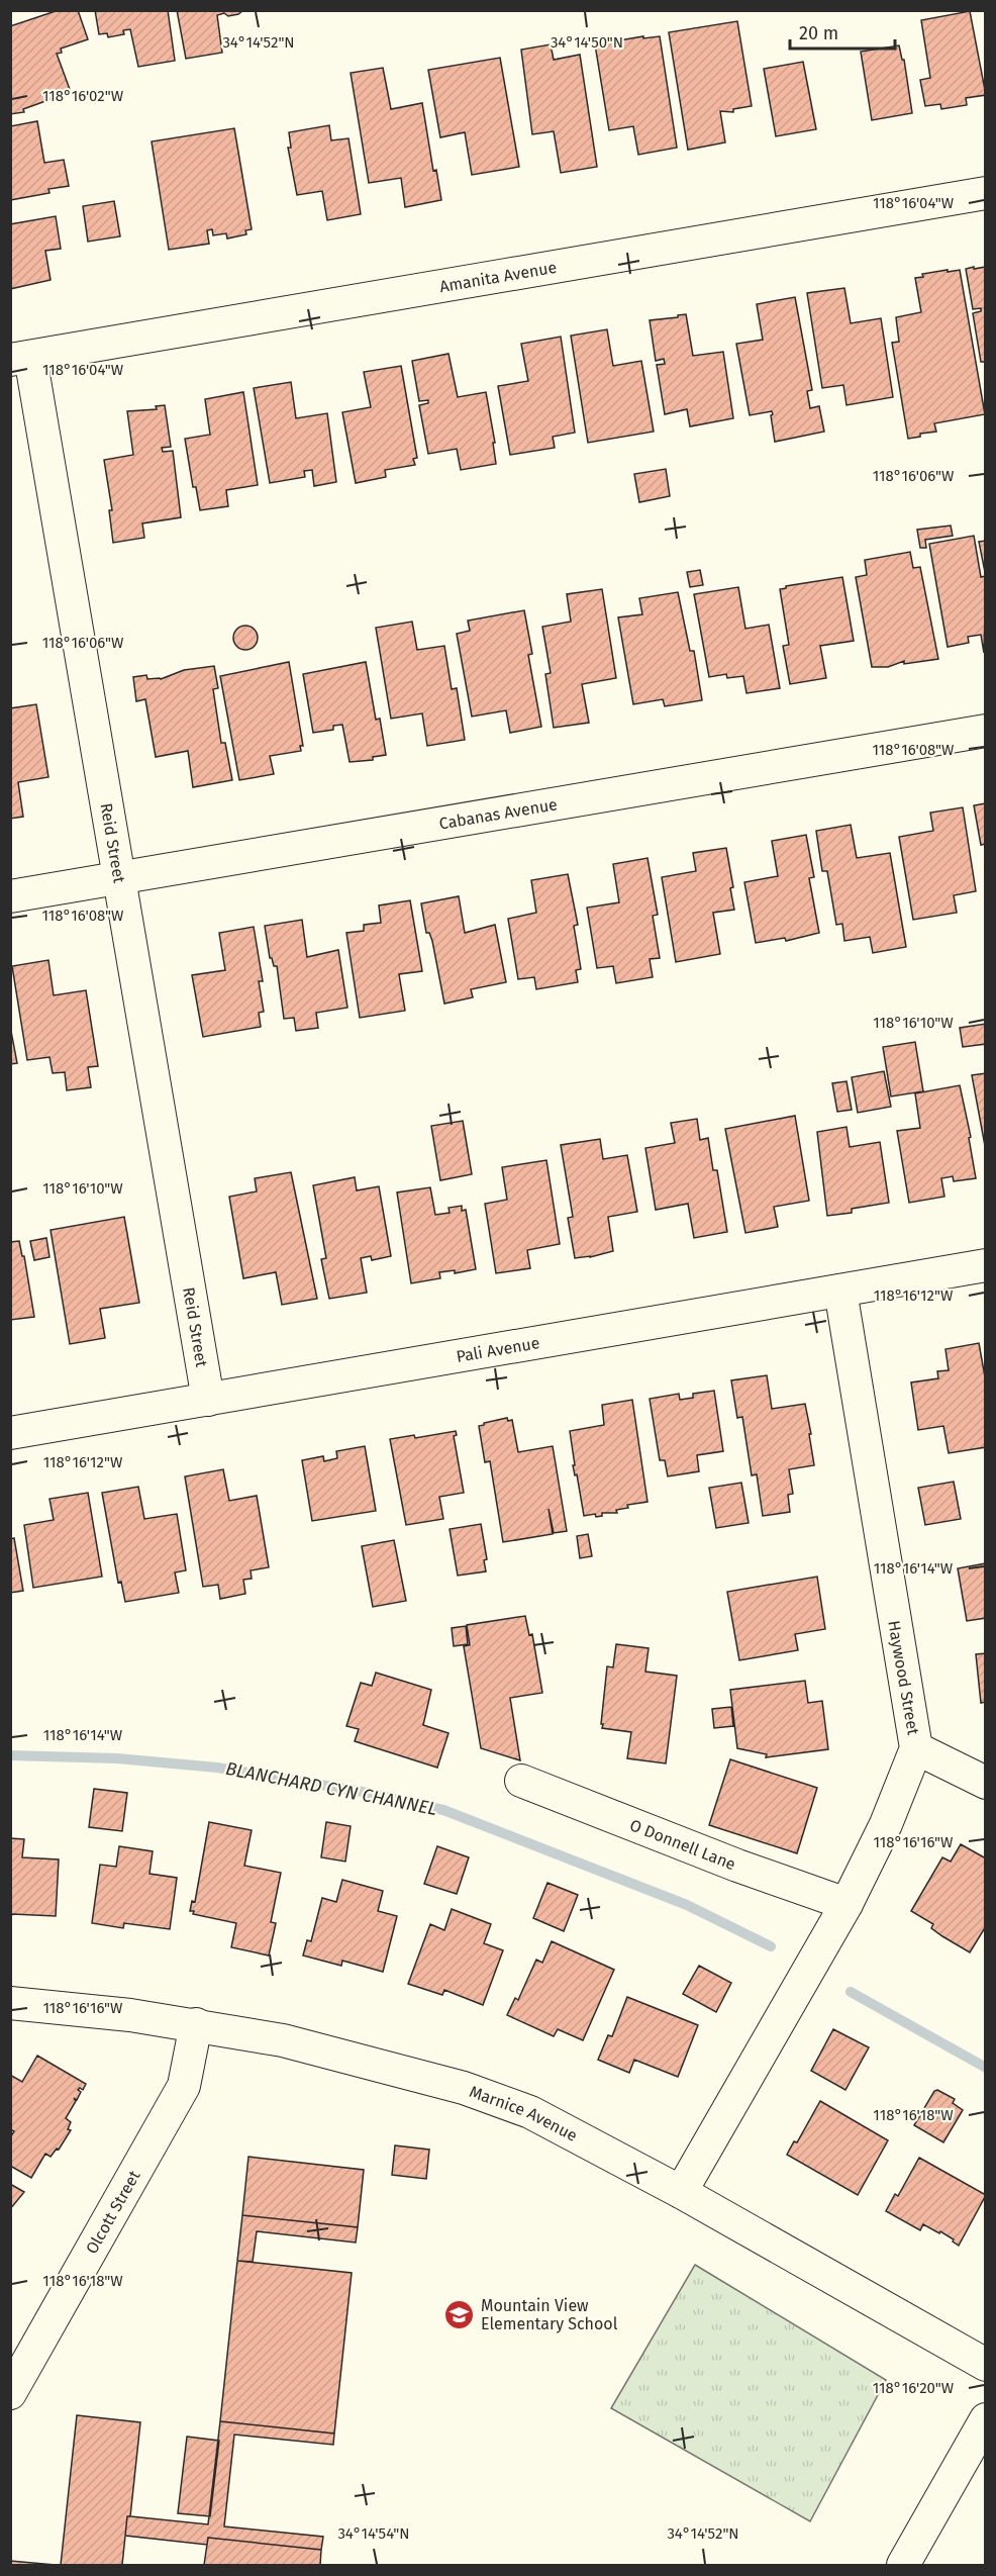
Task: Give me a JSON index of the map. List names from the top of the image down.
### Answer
{
  "streets": {
    "street": [
      "Amanita Avenue",
      "Cabanas Avenue",
      "Reid Street",
      "Pali Avenue",
      "Haywood Street",
      "O Donnell Lane",
      "Marnice Avenue",
      "Olcott Street"
    ]
  },
  "crossings": [
    ["Amanita Avenue", "Reid Street"],
    ["Cabanas Avenue", "Reid Street"],
    ["Reid Street", "Pali Avenue"],
    ["Pali Avenue", "Haywood Street"],
    ["Haywood Street", "O Donnell Lane"],
    ["Haywood Street", "Marnice Avenue"],
    ["Marnice Avenue", "Olcott Street"]
  ],
  "water": ["BLANCHARD CYN CHANNEL"],
  "places": {
    "school or university": ["Mountain View Elementary School"]
  },
  "scale_bar": "20 m",
  "coordinates": [
    "34°14'50\"N",
    "34°14'52\"N",
    "118°16'02\"W",
    "118°16'04\"W",
    "118°16'06\"W",
    "118°16'08\"W",
    "118°16'10\"W",
    "118°16'12\"W",
    "118°16'14\"W",
    "118°16'16\"W",
    "118°16'18\"W",
    "118°16'20\"W",
    "34°14'54\"N"
  ]
}
